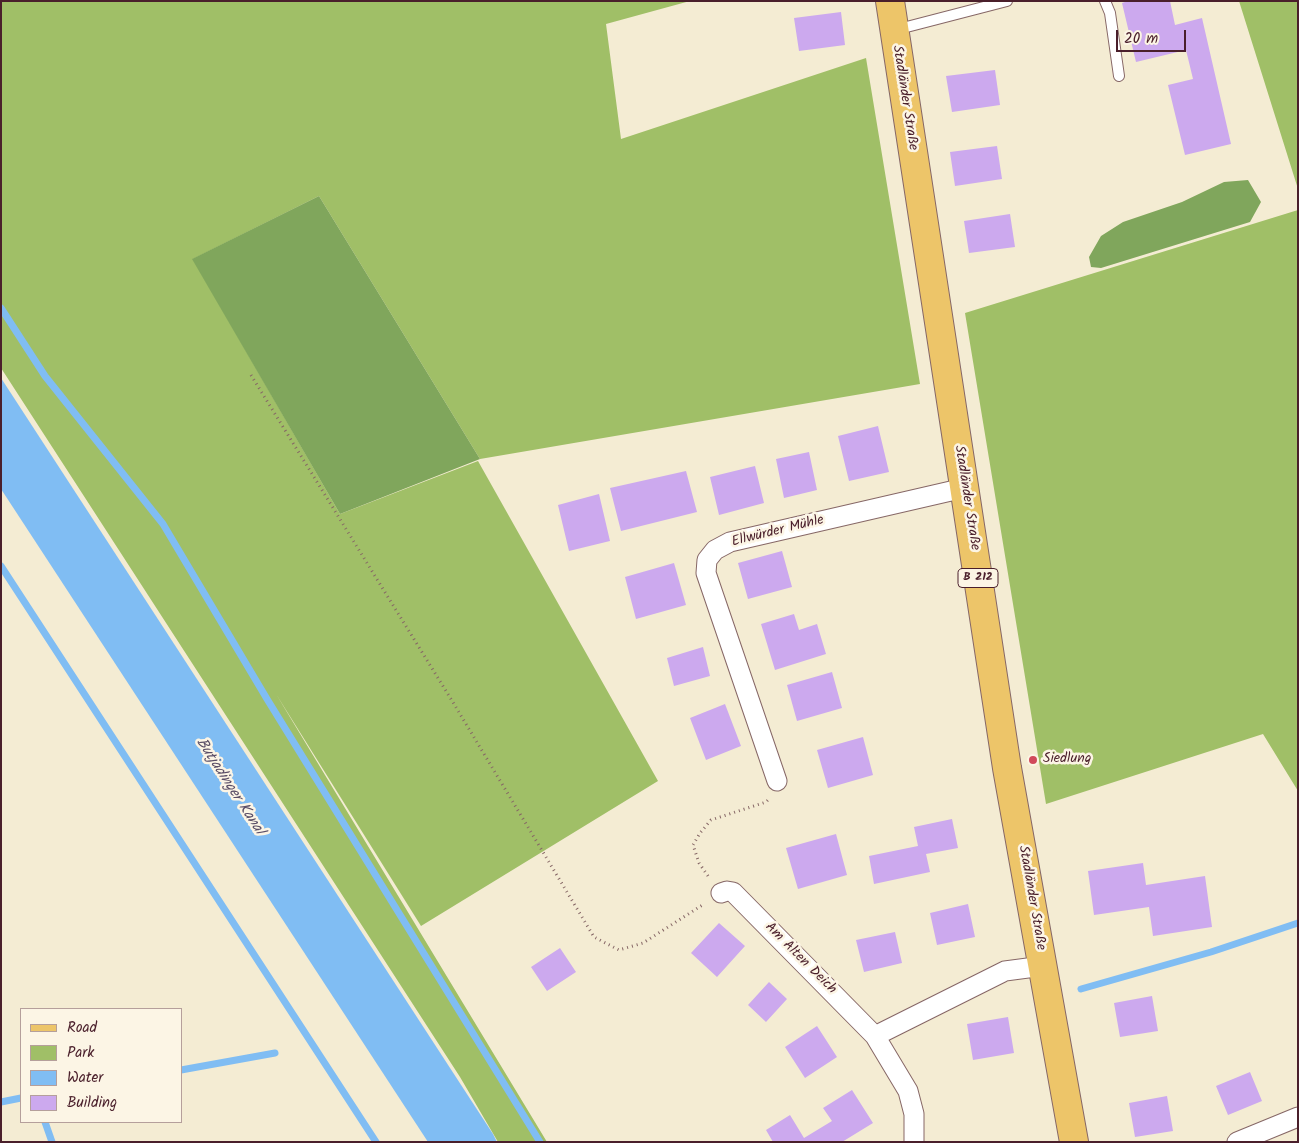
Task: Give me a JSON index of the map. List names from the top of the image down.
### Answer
{
  "streets": {
    "main road": ["Stadländer Straße", "B 212"],
    "street": ["Ellwürder Mühle", "Am Alten Deich"]
  },
  "crossings": [
    ["Stadländer Straße", "Ellwürder Mühle"]
  ],
  "water": ["Butjadinger Kanal"],
  "places": ["Siedlung"],
  "legend": [
    "Road",
    "Park",
    "Water",
    "Building"
  ],
  "scale_bar": "20 m"
}
